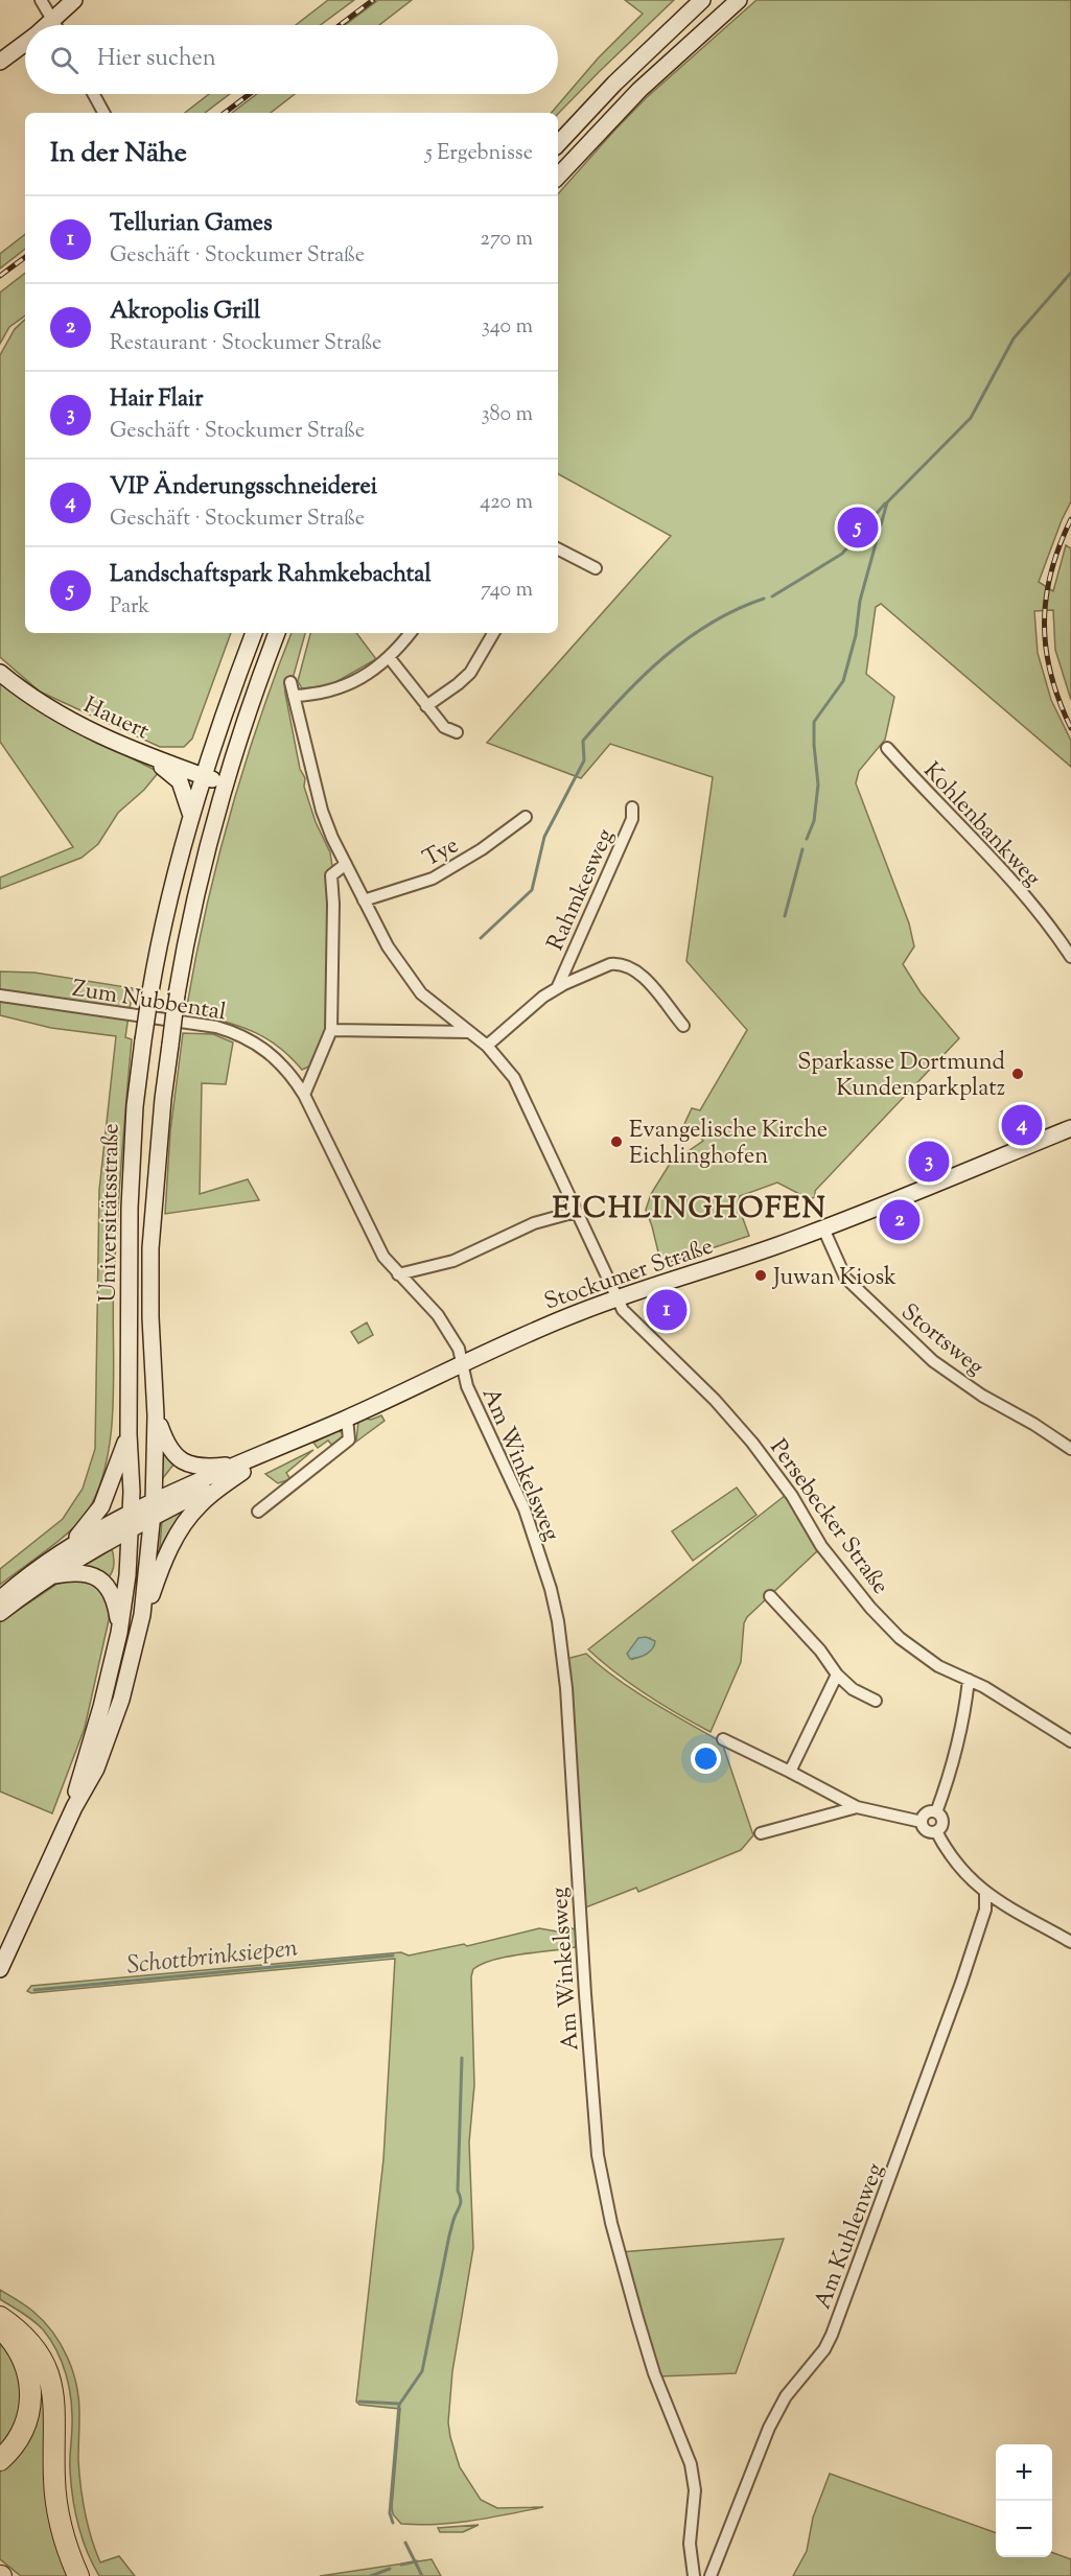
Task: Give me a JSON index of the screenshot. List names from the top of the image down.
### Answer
{
  "streets": {
    "main road": ["Hauert", "Universitätsstraße", "Stockumer Straße"],
    "street": [
      "Kohlenbankweg",
      "Tye",
      "Rahmkesweg",
      "Zum Nubbental",
      "Stortsweg",
      "Am Winkelsweg",
      "Persebecker Straße",
      "Am Kuhlenweg"
    ]
  },
  "crossings": [
    ["Hauert", "Universitätsstraße"],
    ["Tye", "Persebecker Straße"],
    ["Rahmkesweg", "Persebecker Straße"],
    ["Zum Nubbental", "Stockumer Straße"],
    ["Zum Nubbental", "Am Winkelsweg"],
    ["Universitätsstraße", "Stockumer Straße"],
    ["Stockumer Straße", "Stortsweg"],
    ["Stockumer Straße", "Am Winkelsweg"],
    ["Stockumer Straße", "Persebecker Straße"]
  ],
  "districts": ["EICHLINGHOFEN"],
  "water": ["Schottbrinksiepen"],
  "places": ["Sparkasse Dortmund Kundenparkplatz", "Evangelische Kirche Eichlinghofen", "Juwan Kiosk"],
  "page": {
    "search": "Hier suchen",
    "heading": ["In der Nähe", "5 Ergebnisse"],
    "list": [
      {
        "mark": "1",
        "name": "Tellurian Games",
        "note": "Geschäft · Stockumer Straße",
        "value": "270 m"
      },
      {
        "mark": "2",
        "name": "Akropolis Grill",
        "note": "Restaurant · Stockumer Straße",
        "value": "340 m"
      },
      {
        "mark": "3",
        "name": "Hair Flair",
        "note": "Geschäft · Stockumer Straße",
        "value": "380 m"
      },
      {
        "mark": "4",
        "name": "VIP Änderungsschneiderei",
        "note": "Geschäft · Stockumer Straße",
        "value": "420 m"
      },
      {
        "mark": "5",
        "name": "Landschaftspark Rahmkebachtal",
        "note": "Park",
        "value": "740 m"
      }
    ],
    "pins": [
      "5",
      "4",
      "3",
      "2",
      "1"
    ],
    "map_buttons": ["+", "−"]
  }
}
